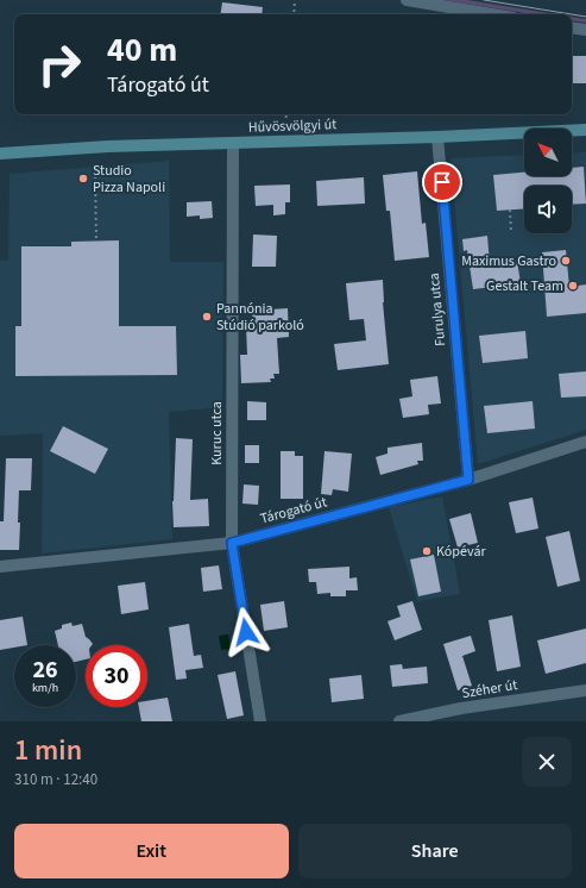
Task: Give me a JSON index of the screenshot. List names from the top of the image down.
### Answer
{
  "streets": {
    "main road": ["Hűvösvölgyi út"],
    "street": [
      "Furulya utca",
      "Kuruc utca",
      "Tárogató út",
      "Széher út"
    ]
  },
  "crossings": [
    ["Hűvösvölgyi út", "Furulya utca"],
    ["Hűvösvölgyi út", "Kuruc utca"],
    ["Furulya utca", "Tárogató út"],
    ["Kuruc utca", "Tárogató út"]
  ],
  "places": [
    "Studio Pizza Napoli",
    "Maximus Gastro",
    "Gestalt Team",
    "Pannónia Stúdió parkoló",
    "Kópévár"
  ],
  "north": "top left",
  "page": {
    "turn": ["40 m", "Tárogató út"],
    "speed": "26 km/h",
    "limit": "30",
    "heading": ["1 min", "310 m · 12:40"],
    "buttons": ["Exit", "Share"]
  }
}
